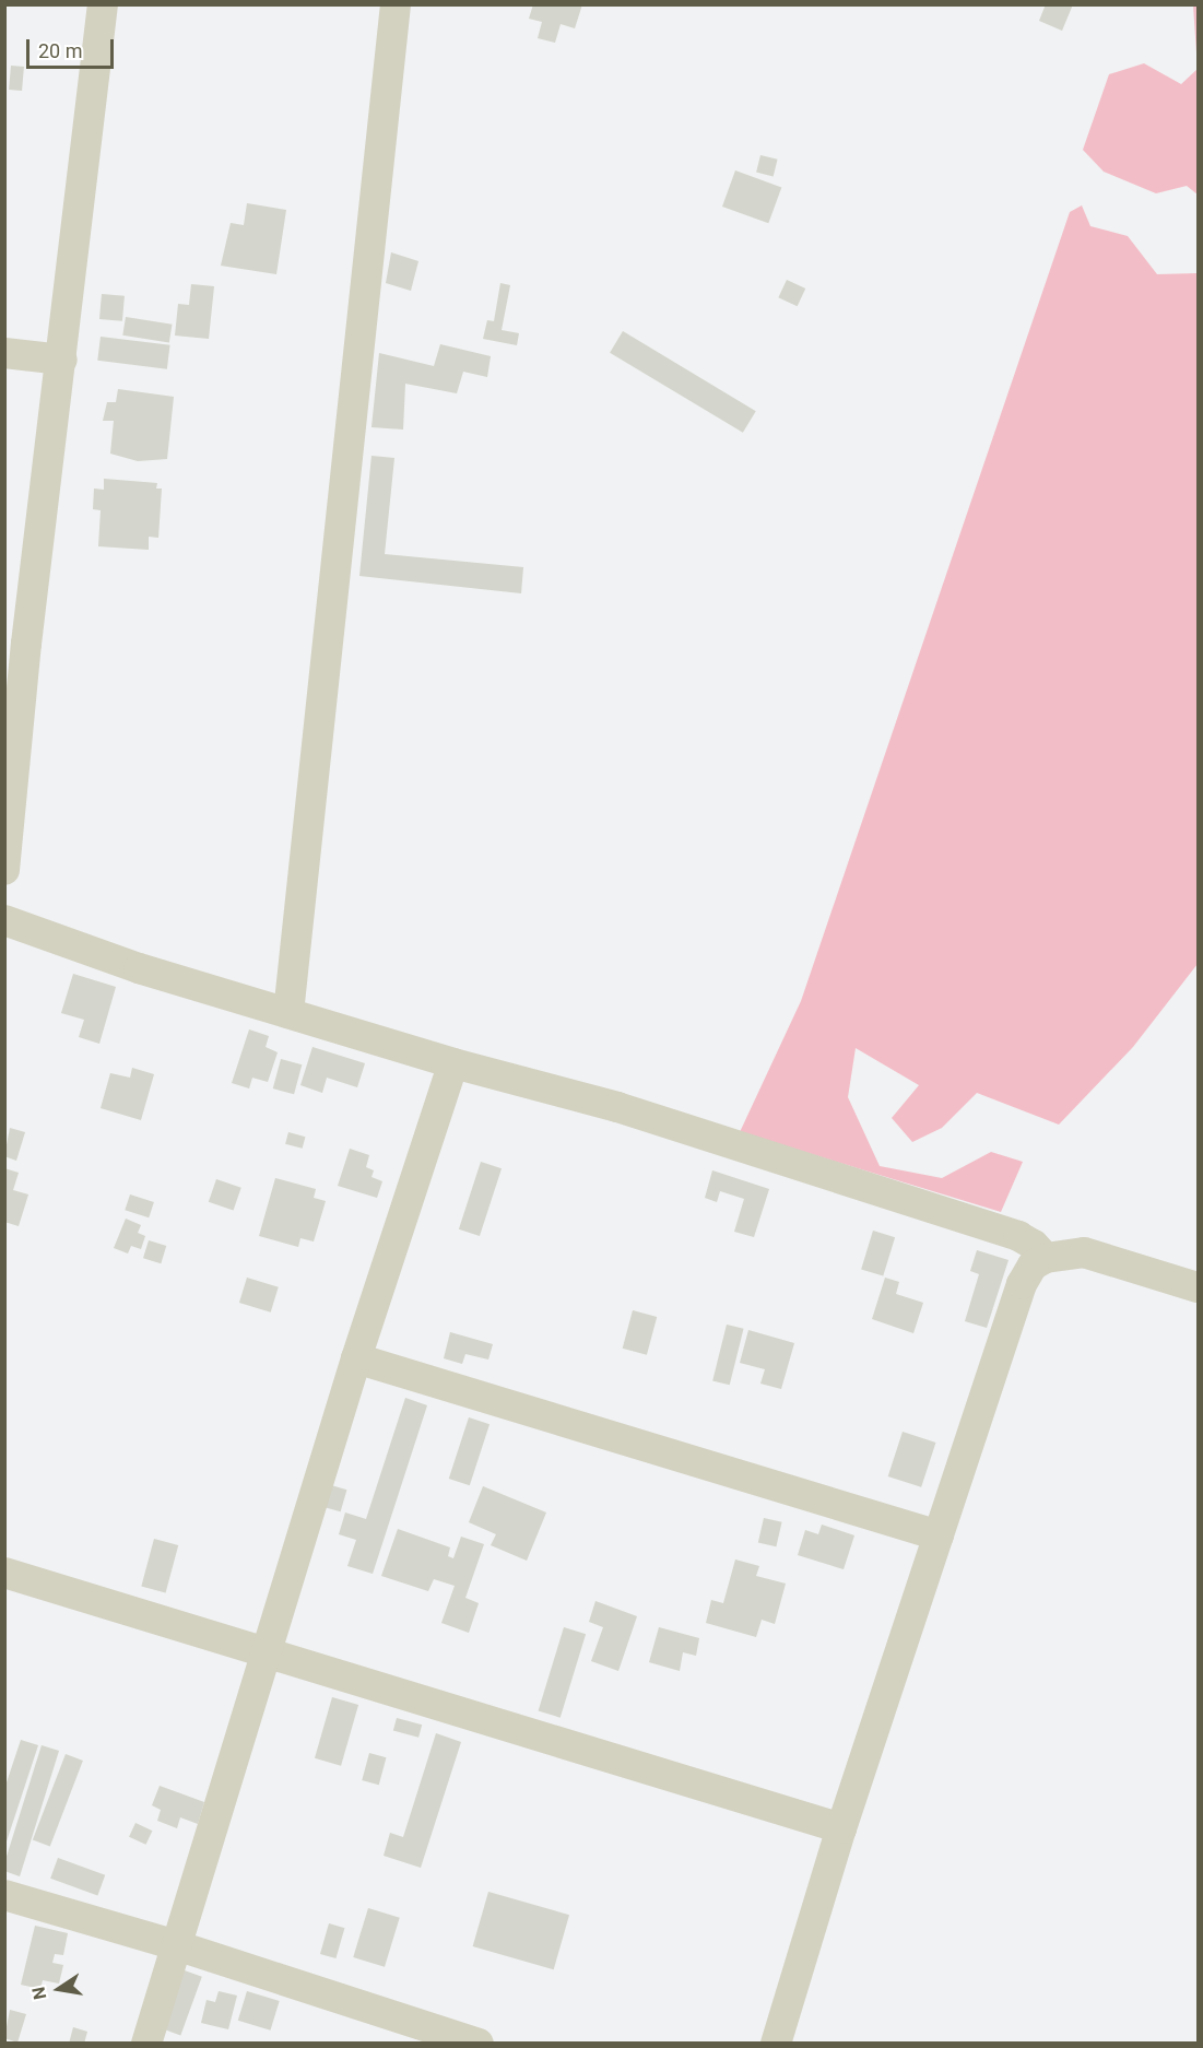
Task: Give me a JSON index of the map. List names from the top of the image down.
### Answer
{
  "scale_bar": "20 m",
  "north": "left"
}
